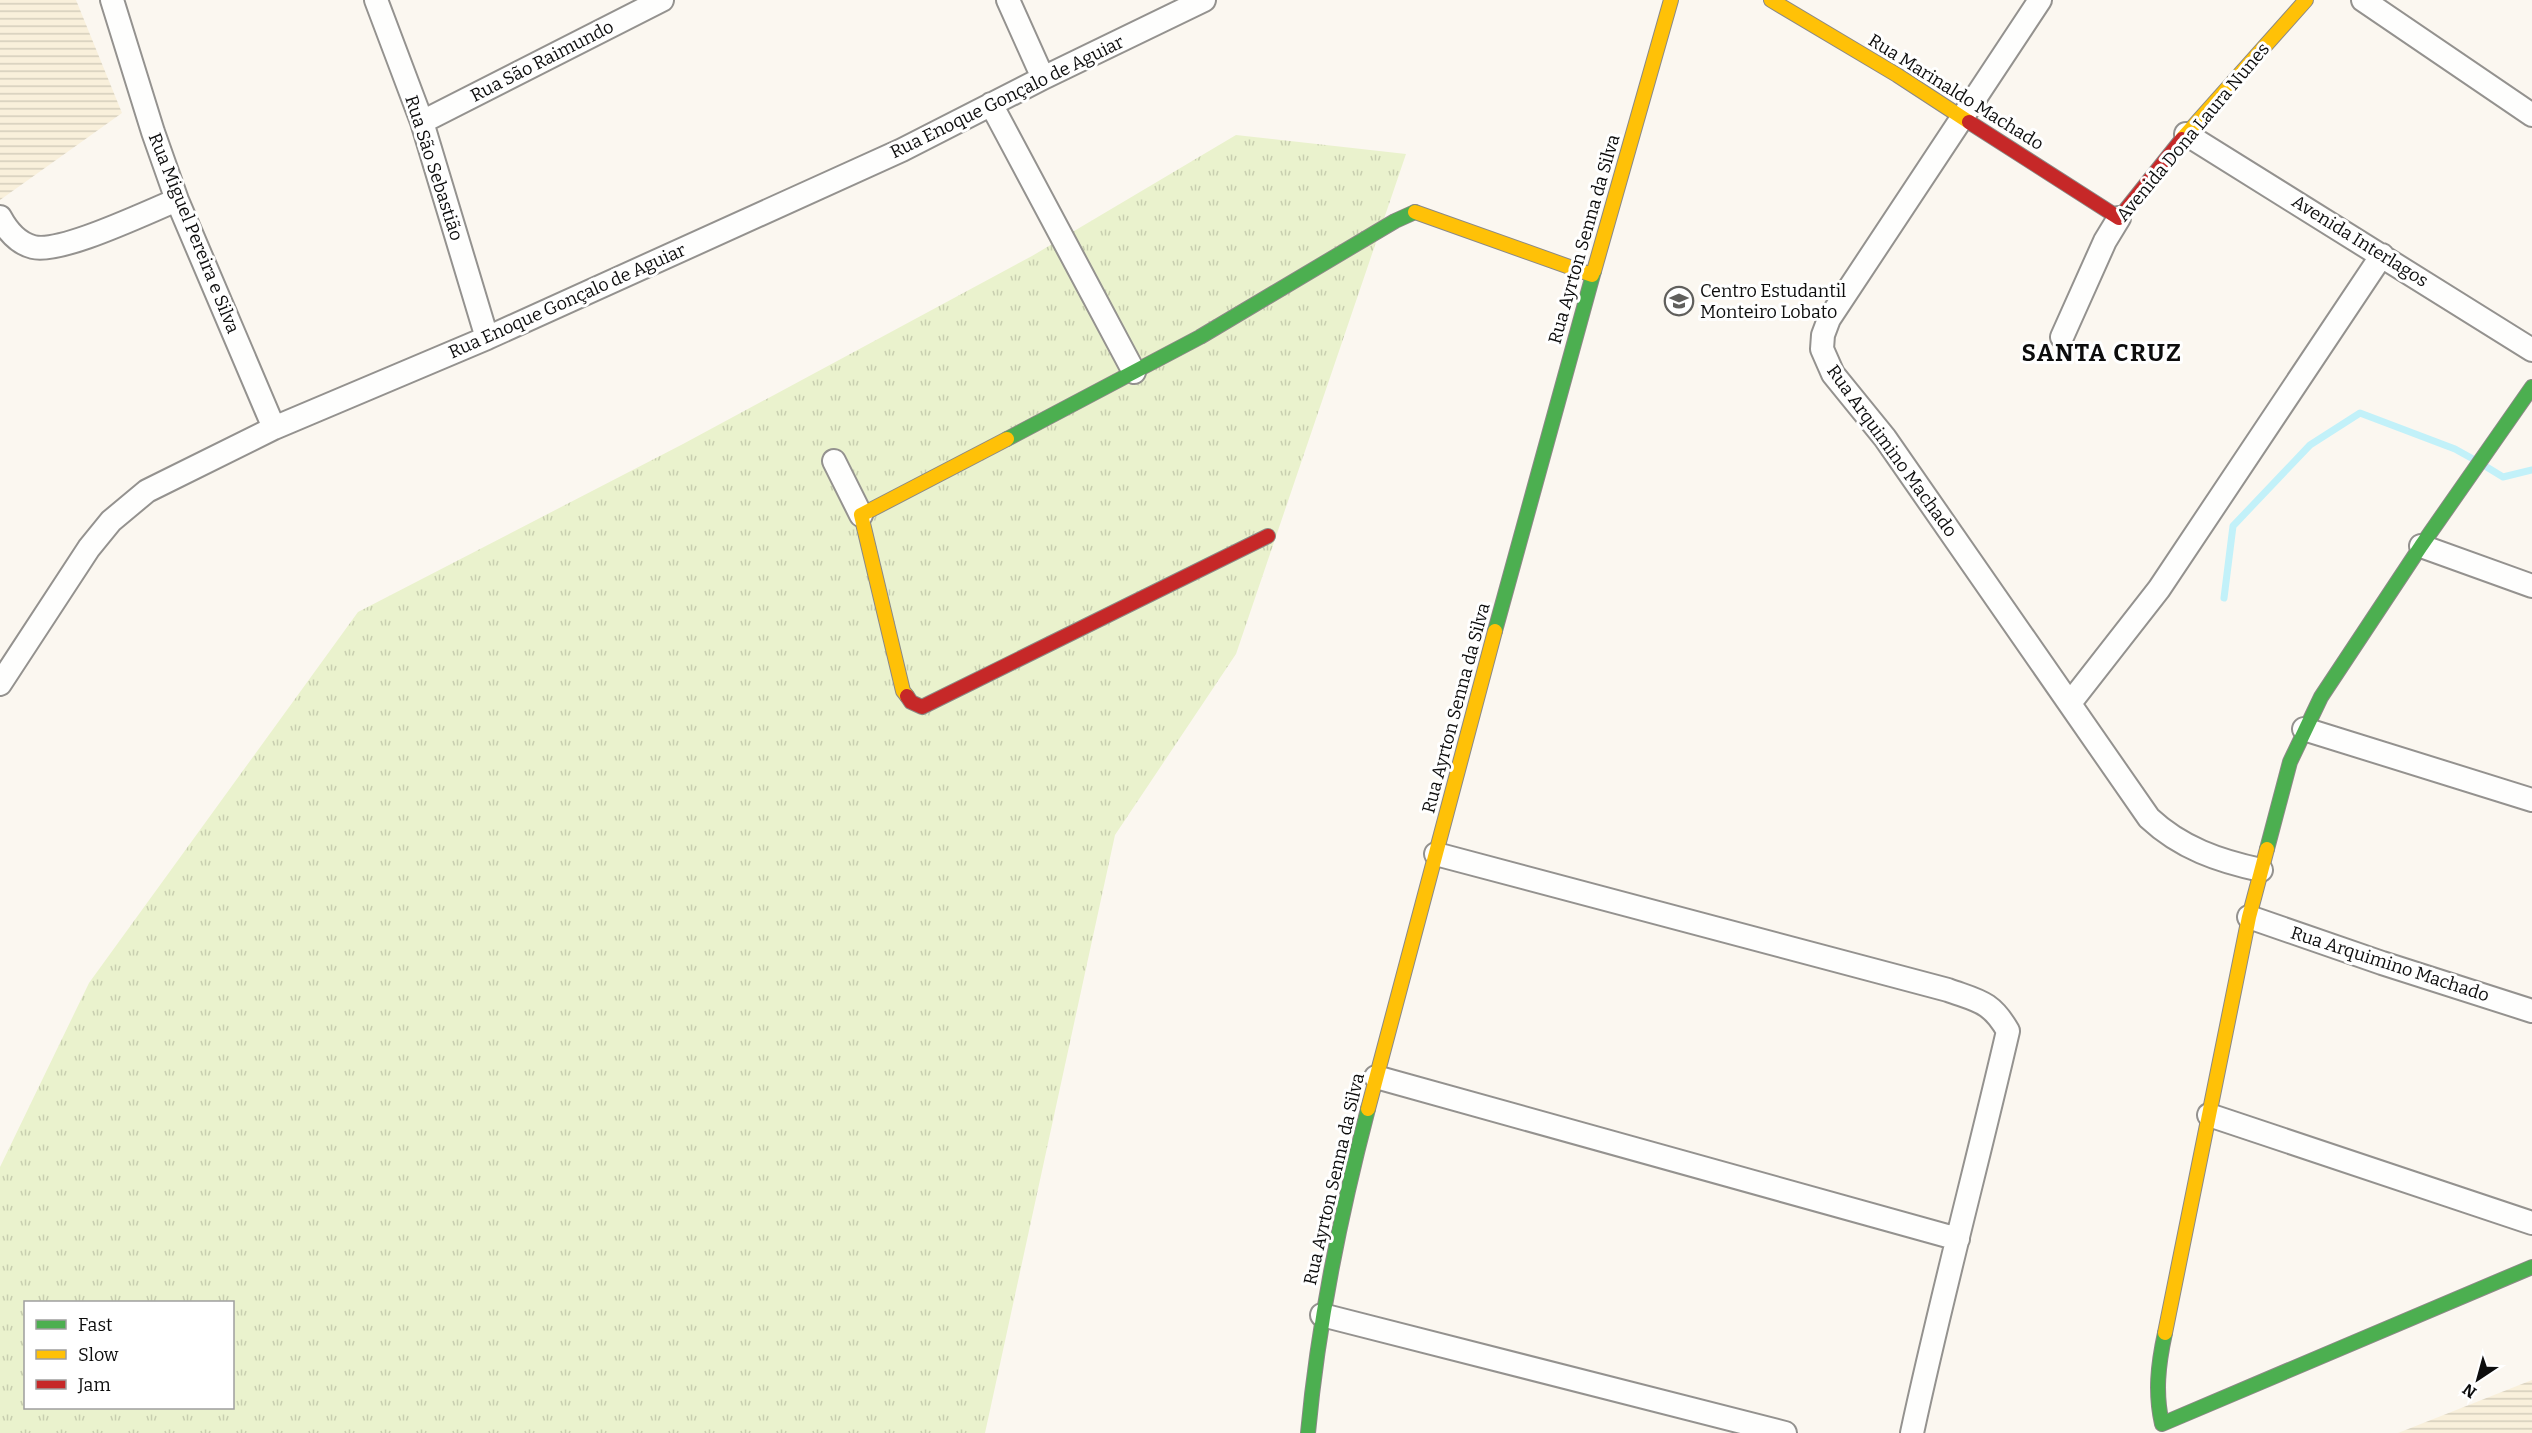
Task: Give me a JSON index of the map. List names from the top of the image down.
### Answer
{
  "streets": {
    "street": [
      "Rua São Raimundo",
      "Rua Marinaldo Machado",
      "Rua Enoque Gonçalo de Aguiar",
      "Avenida Dona Laura Nunes",
      "Rua São Sebastião",
      "Rua Miguel Pereira e Silva",
      "Rua Ayrton Senna da Silva",
      "Avenida Interlagos",
      "Rua Arquimino Machado"
    ]
  },
  "crossings": [
    ["Rua São Raimundo", "Rua São Sebastião"],
    ["Rua Marinaldo Machado", "Avenida Dona Laura Nunes"],
    ["Rua Marinaldo Machado", "Rua Arquimino Machado"],
    ["Rua Enoque Gonçalo de Aguiar", "Rua São Sebastião"],
    ["Rua Enoque Gonçalo de Aguiar", "Rua Miguel Pereira e Silva"],
    ["Avenida Dona Laura Nunes", "Avenida Interlagos"]
  ],
  "districts": ["SANTA CRUZ"],
  "places": {
    "school or university": ["Centro Estudantil Monteiro Lobato"]
  },
  "legend": ["Fast", "Slow", "Jam"],
  "north": "bottom left"
}
